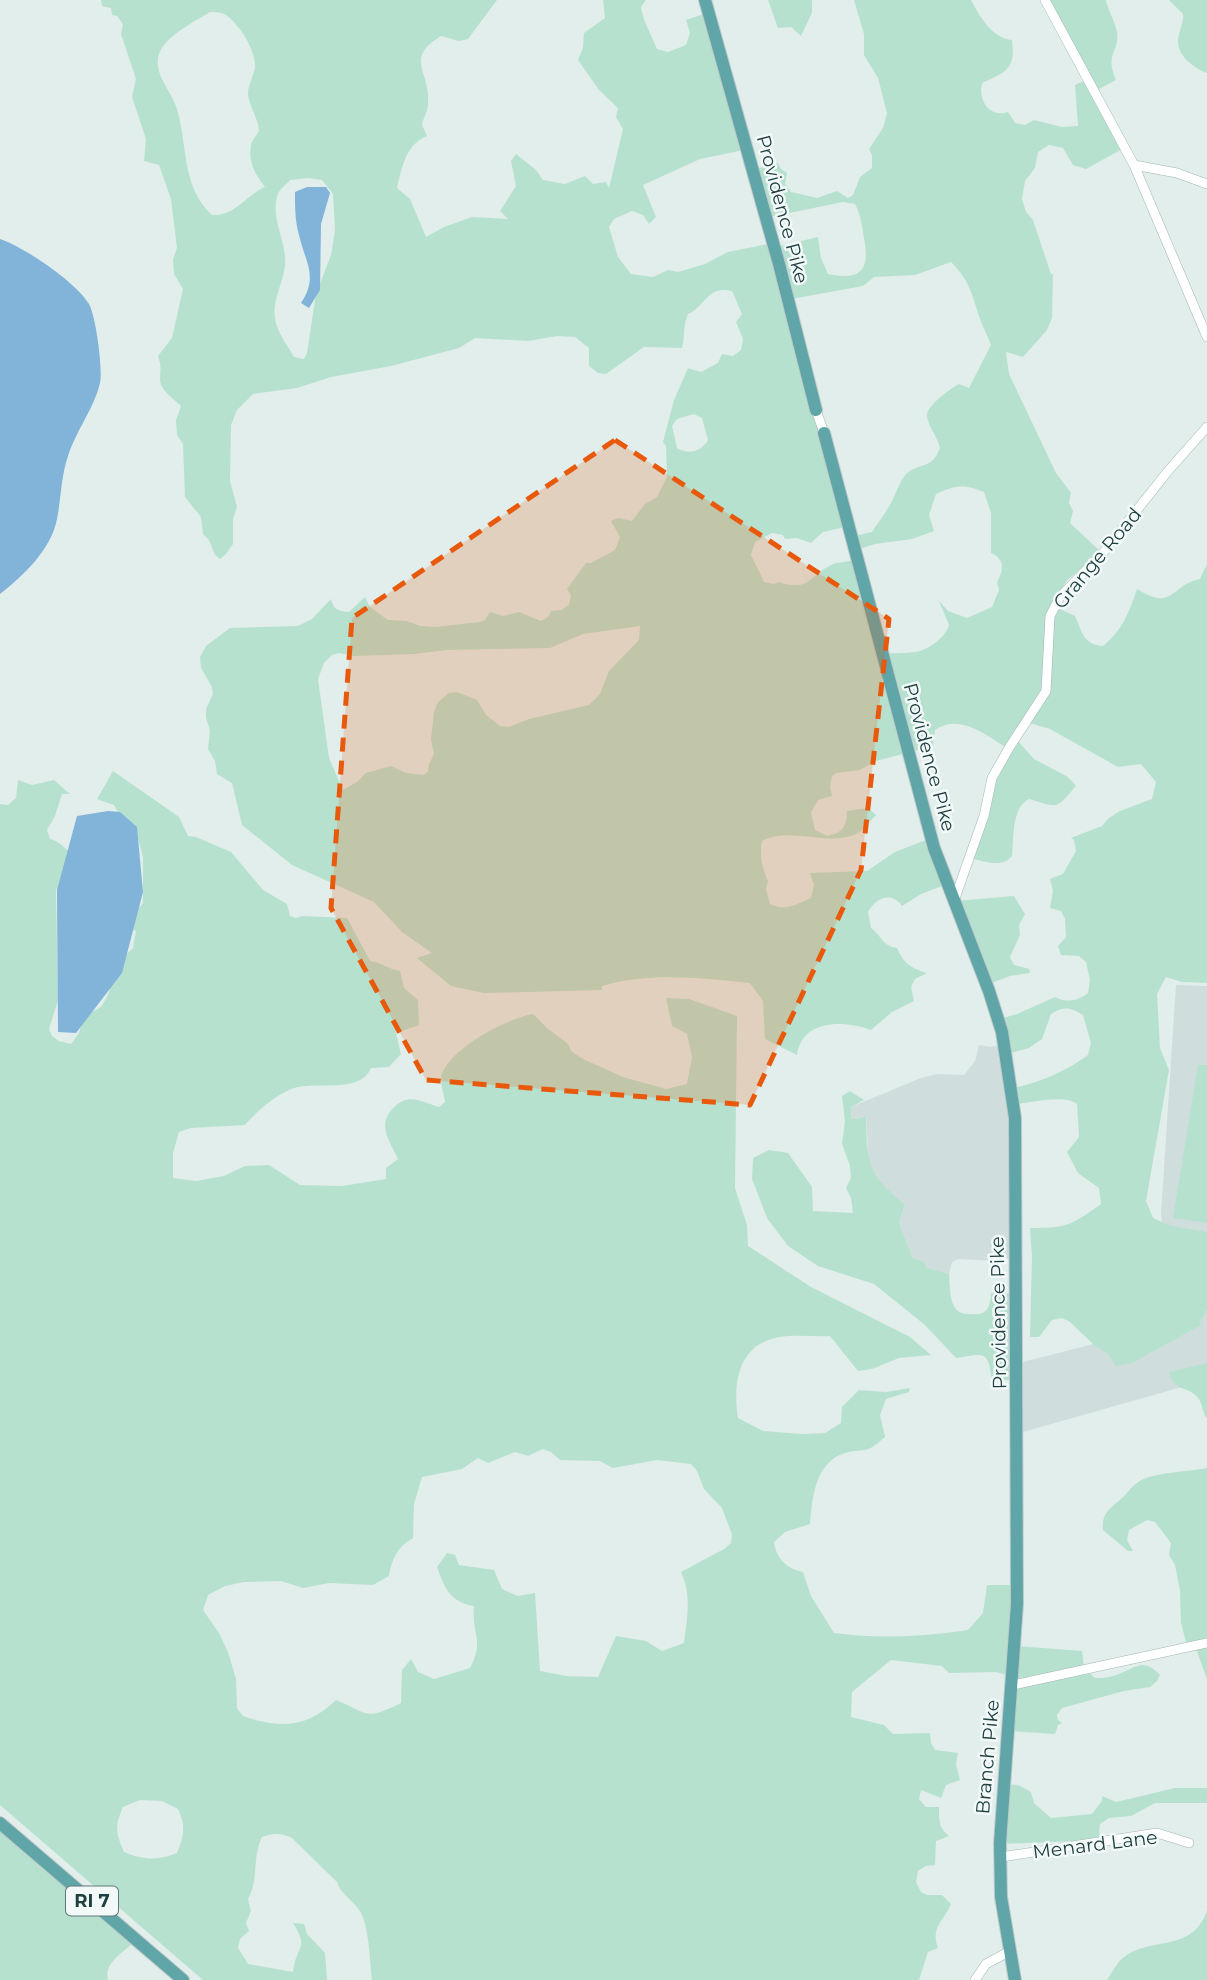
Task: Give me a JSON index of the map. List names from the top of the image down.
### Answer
{
  "streets": {
    "main road": ["Providence Pike", "Branch Pike", "RI 7"],
    "street": ["Grange Road", "Menard Lane"]
  },
  "crossings": [
    ["Providence Pike", "Grange Road"],
    ["Providence Pike", "Branch Pike"],
    ["Branch Pike", "Menard Lane"]
  ]
}
